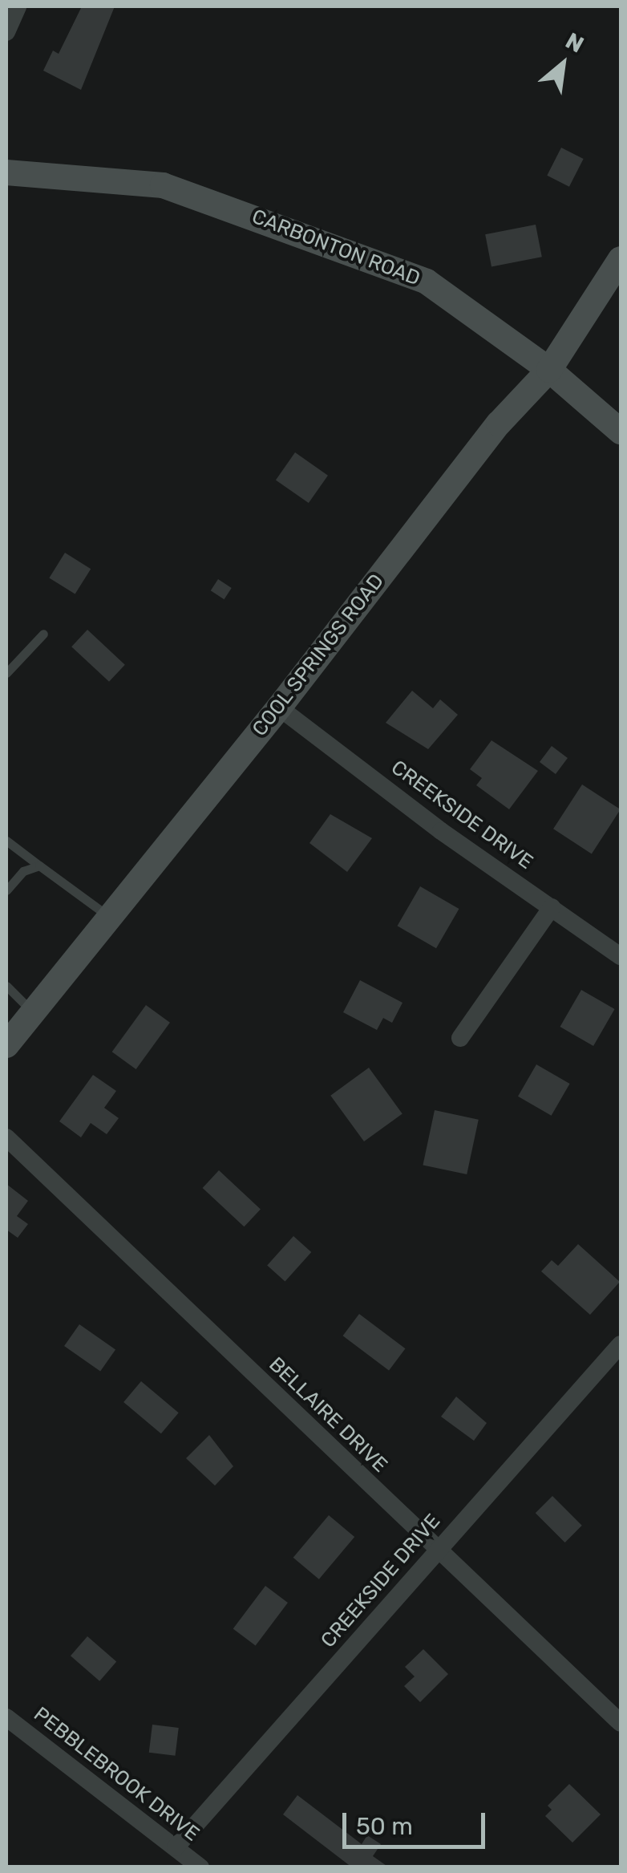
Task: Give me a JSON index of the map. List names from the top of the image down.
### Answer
{
  "streets": {
    "street": [
      "CARBONTON ROAD",
      "COOL SPRINGS ROAD",
      "CREEKSIDE DRIVE",
      "BELLAIRE DRIVE",
      "PEBBLEBROOK DRIVE"
    ]
  },
  "crossings": [
    ["CARBONTON ROAD", "COOL SPRINGS ROAD"],
    ["COOL SPRINGS ROAD", "CREEKSIDE DRIVE"],
    ["CREEKSIDE DRIVE", "BELLAIRE DRIVE"],
    ["CREEKSIDE DRIVE", "PEBBLEBROOK DRIVE"]
  ],
  "scale_bar": "50 m",
  "north": "top right"
}
